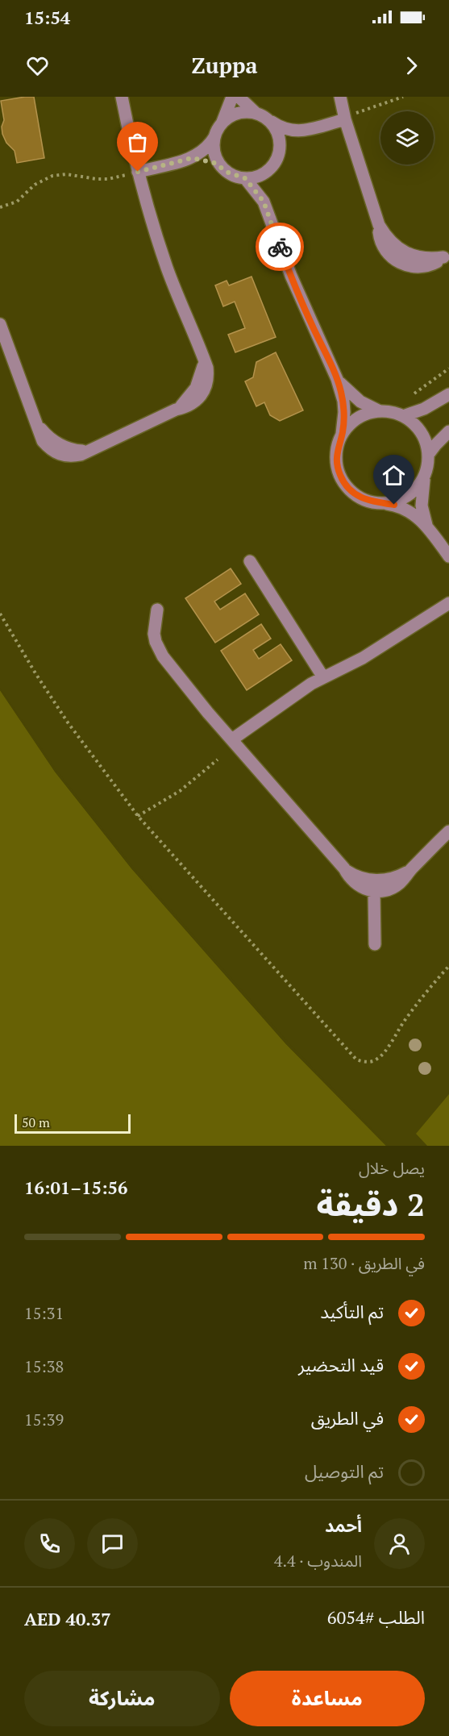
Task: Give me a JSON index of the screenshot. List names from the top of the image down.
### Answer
{
  "scale_bar": "50 m",
  "page": {
    "status": "15:54",
    "header": "Zuppa",
    "scale": "50 m",
    "heading": ["2 دقيقة", "يصل خلال", "15:56–16:01"],
    "panel": [
      "أحمد",
      "المندوب · 4.4",
      "الطلب #6054",
      "AED 40.37"
    ],
    "bar": "في الطريق · 130 m",
    "list": [
      ["تم التأكيد", "15:31"],
      ["قيد التحضير", "15:38"],
      ["في الطريق", "15:39"],
      "تم التوصيل"
    ],
    "buttons": ["مساعدة", "مشاركة"]
  }
}
